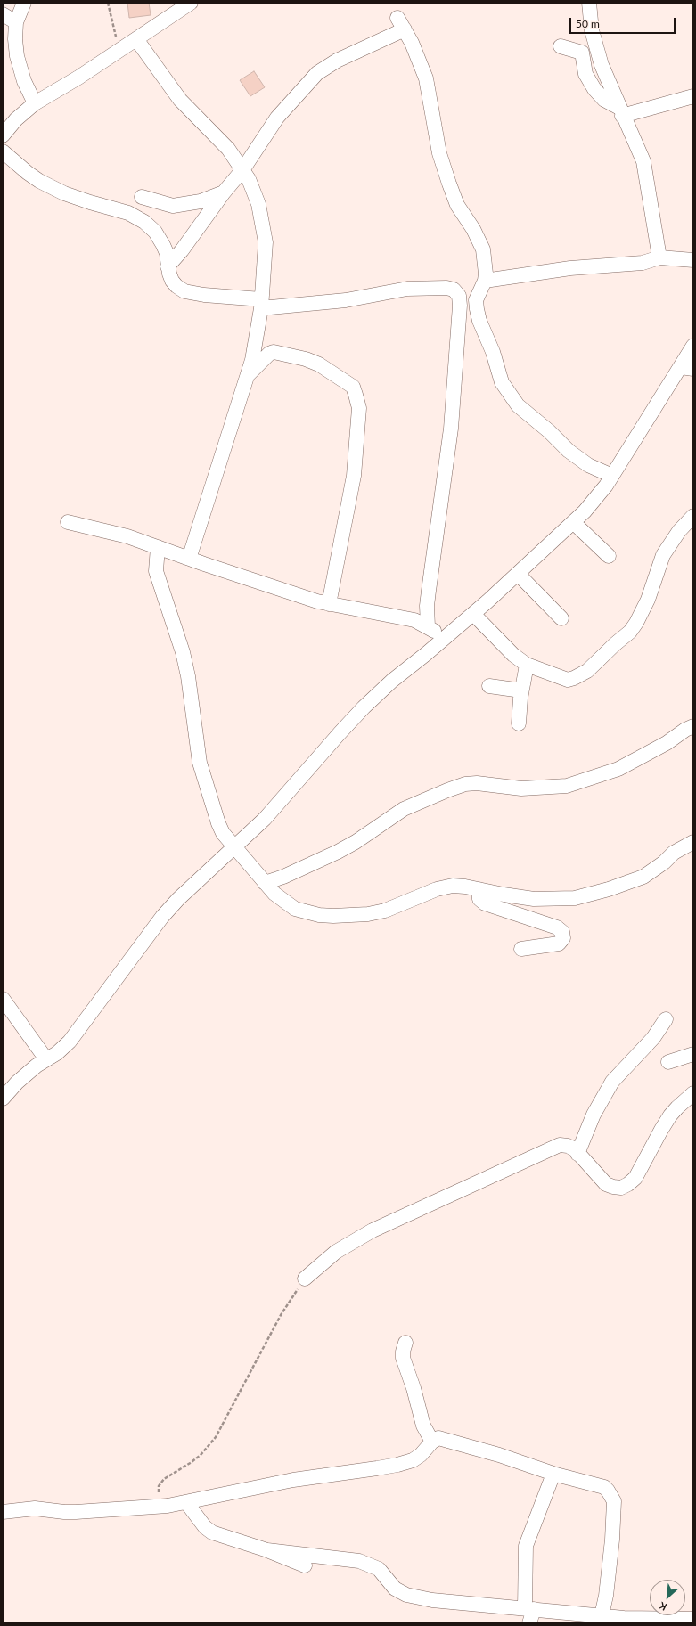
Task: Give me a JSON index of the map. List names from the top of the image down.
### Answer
{
  "scale_bar": "50 m",
  "north": "bottom left"
}
